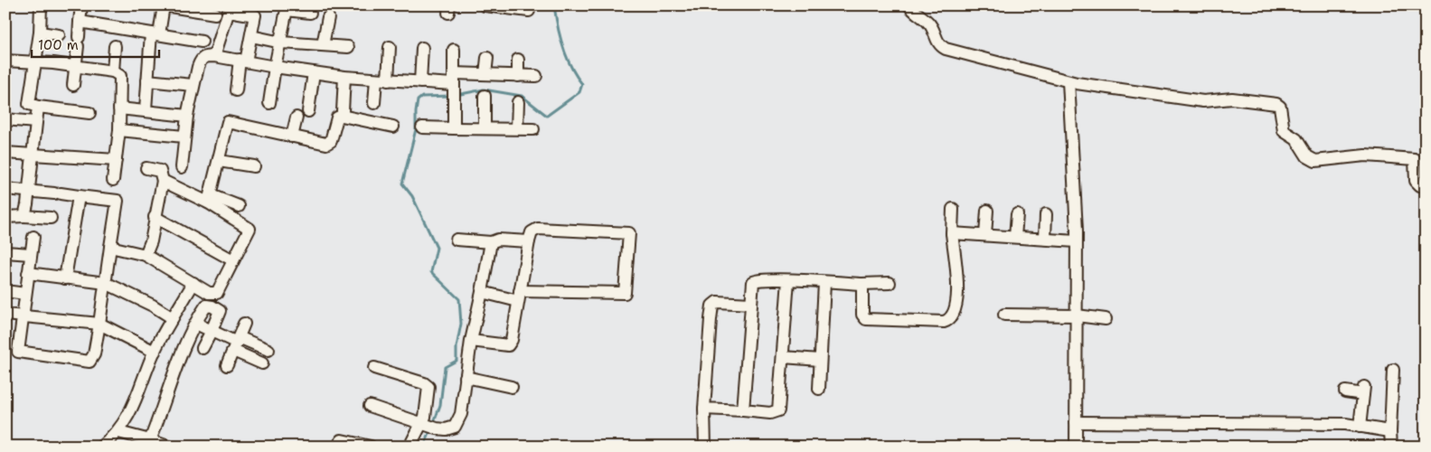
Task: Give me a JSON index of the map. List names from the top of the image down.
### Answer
{
  "scale_bar": "100 m"
}
